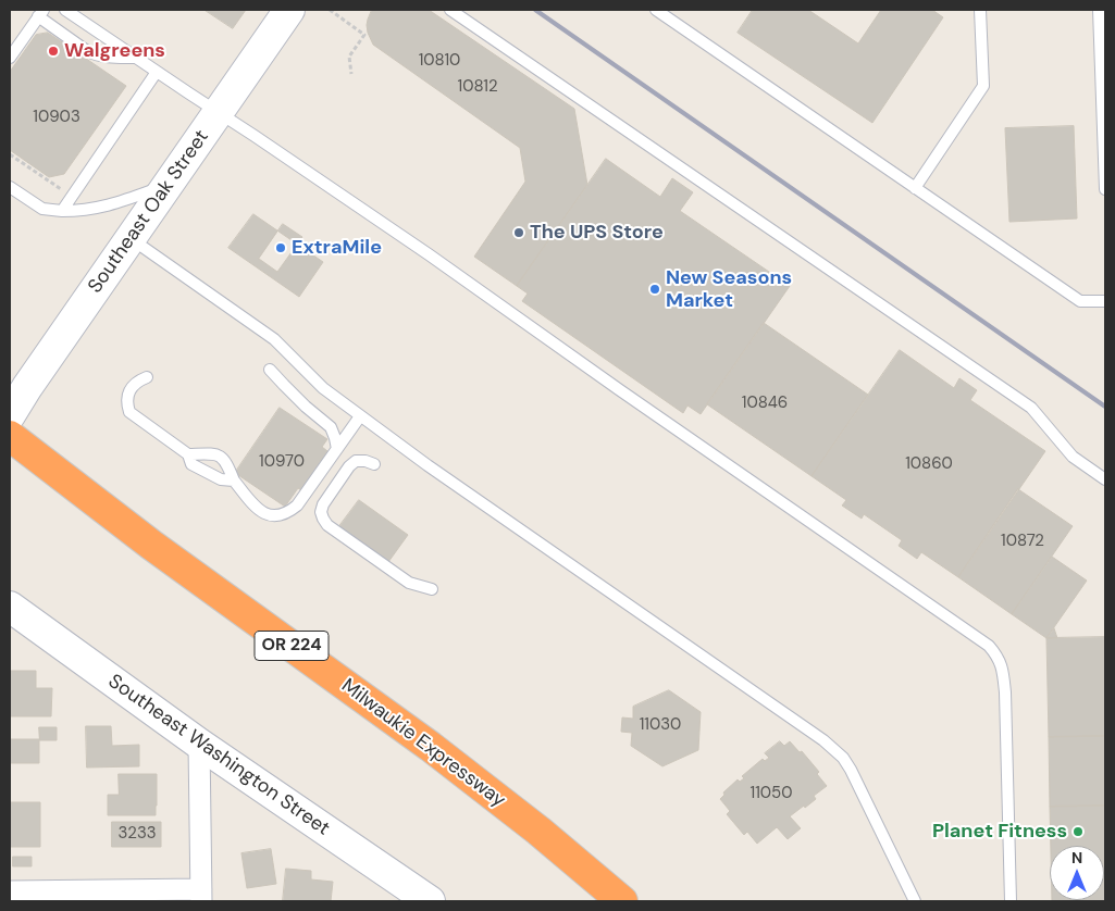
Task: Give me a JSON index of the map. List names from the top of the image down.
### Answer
{
  "streets": {
    "highway": ["OR 224", "Milwaukie Expressway"],
    "street": ["Southeast Oak Street", "Southeast Washington Street"]
  },
  "places": [
    "Walgreens",
    "The UPS Store",
    "ExtraMile",
    "New Seasons Market",
    "Planet Fitness"
  ],
  "house_numbers": [
    "10810",
    "10812",
    "10903",
    "10846",
    "10970",
    "10860",
    "10872",
    "11030",
    "11050",
    "3233"
  ],
  "north": "top"
}
